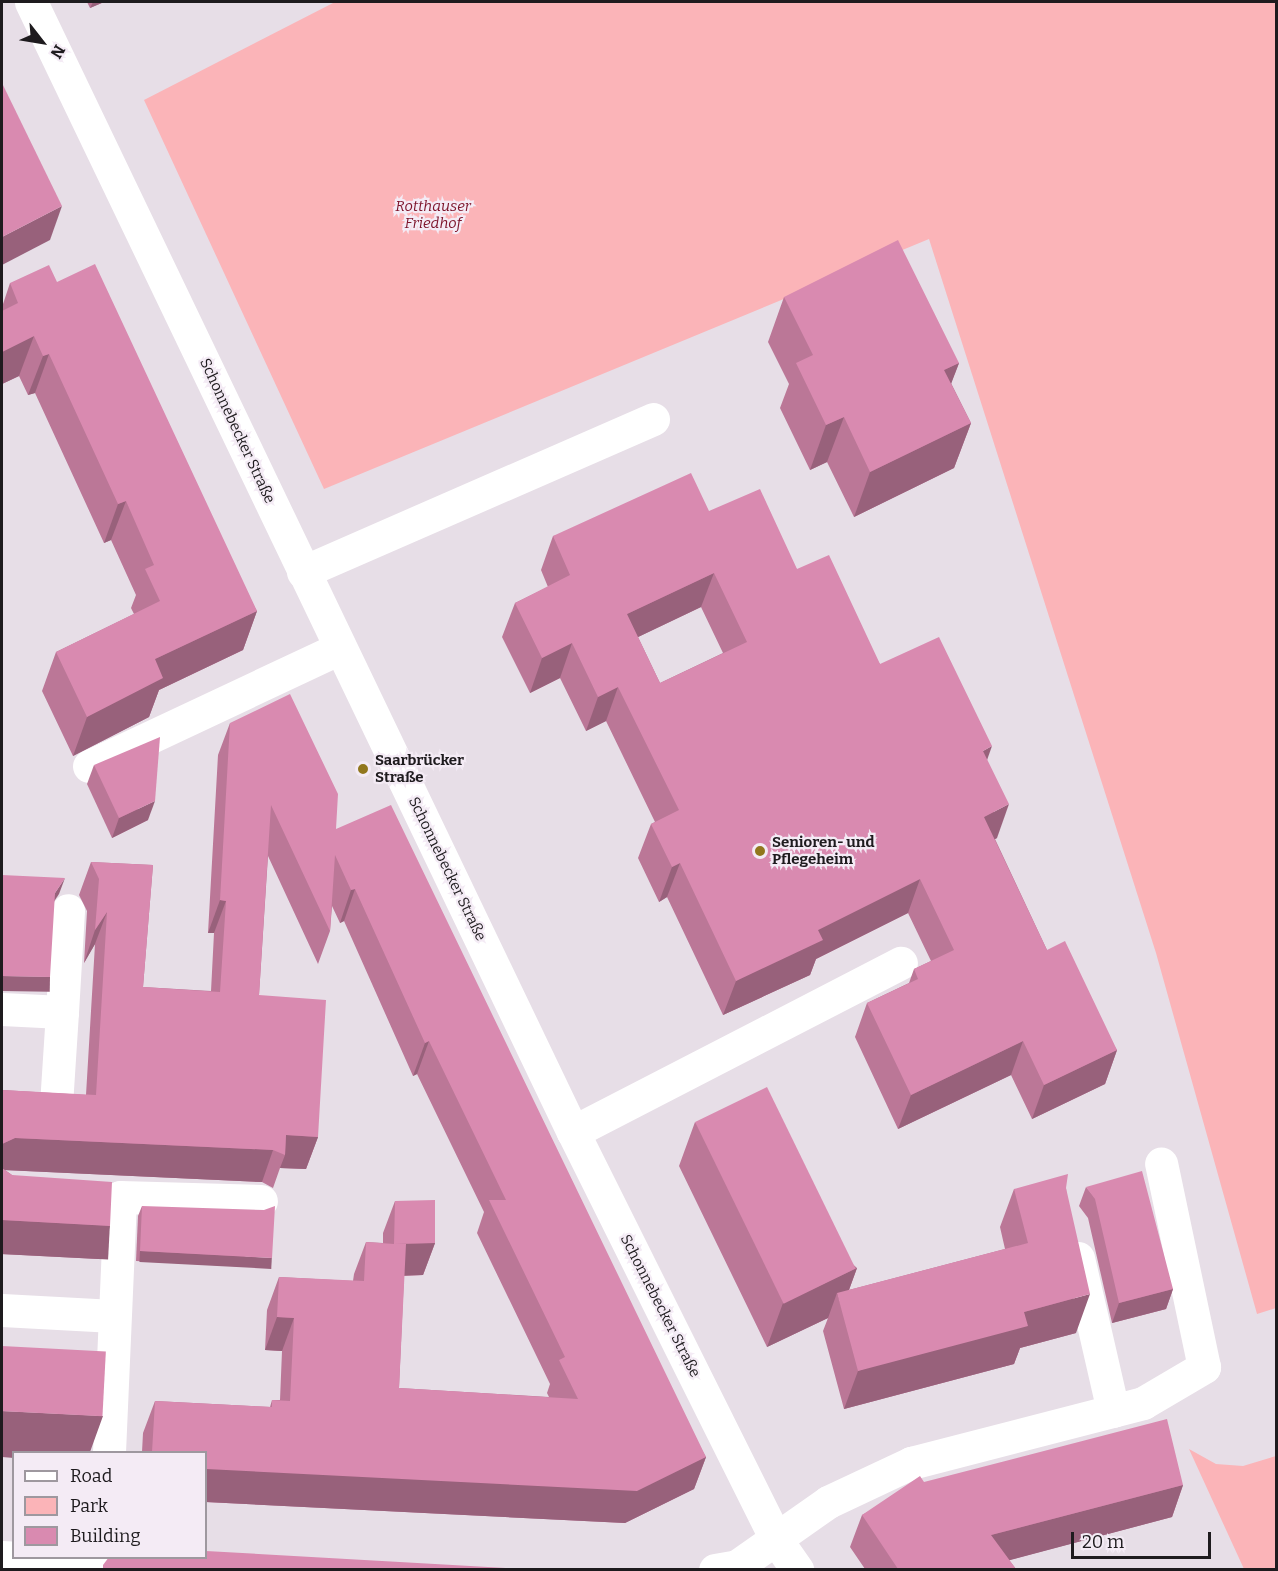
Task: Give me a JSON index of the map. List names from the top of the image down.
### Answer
{
  "streets": {
    "street": ["Schonnebecker Straße"]
  },
  "parks": ["Rotthauser Friedhof"],
  "places": ["Saarbrücker Straße", "Senioren- und Pflegeheim"],
  "legend": ["Road", "Park", "Building"],
  "scale_bar": "20 m",
  "north": "bottom right"
}
